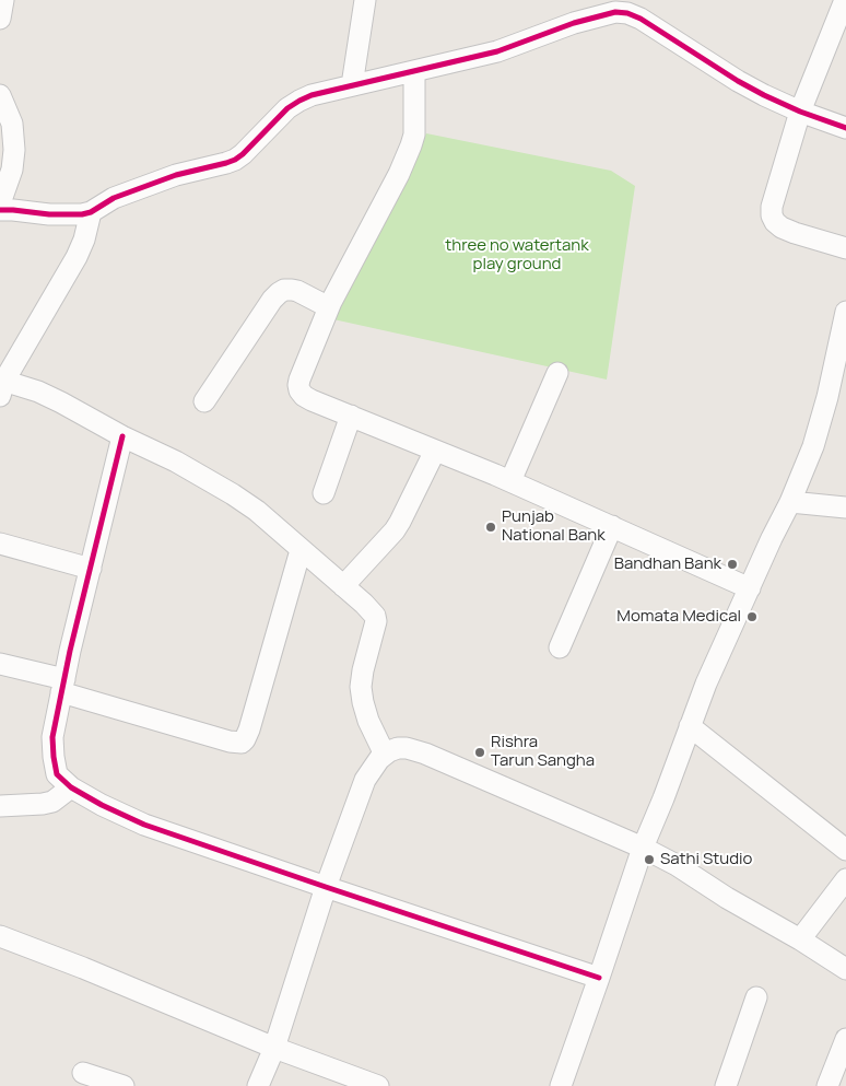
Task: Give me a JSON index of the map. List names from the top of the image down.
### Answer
{
  "parks": ["three no watertank play ground"],
  "places": [
    "Punjab National Bank",
    "Bandhan Bank",
    "Momata Medical",
    "Rishra Tarun Sangha",
    "Sathi Studio"
  ]
}
